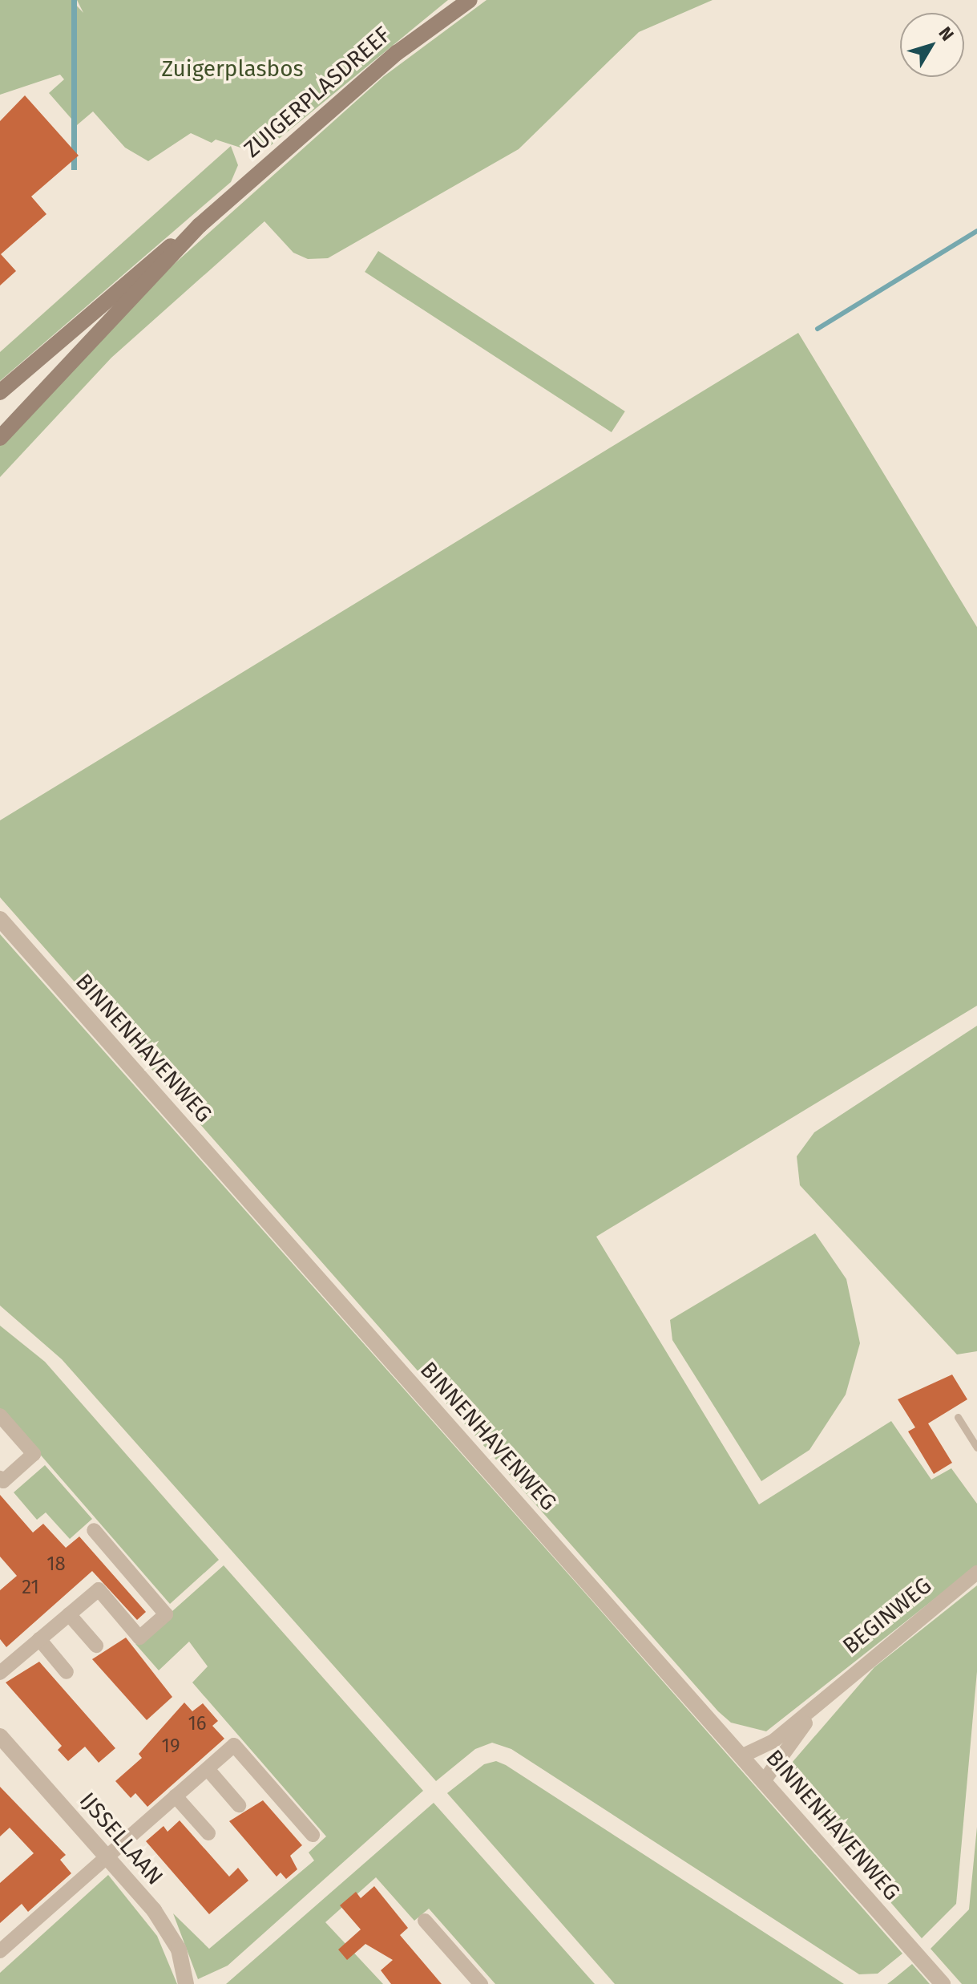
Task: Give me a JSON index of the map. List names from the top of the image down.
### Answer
{
  "streets": {
    "main road": ["ZUIGERPLASDREEF"],
    "street": ["BINNENHAVENWEG", "BEGINWEG", "IJSSELLAAN"]
  },
  "crossings": [
    ["BINNENHAVENWEG", "BEGINWEG"]
  ],
  "parks": ["Zuigerplasbos"],
  "house_numbers": [
    "18",
    "21",
    "16",
    "19"
  ],
  "north": "top right"
}
